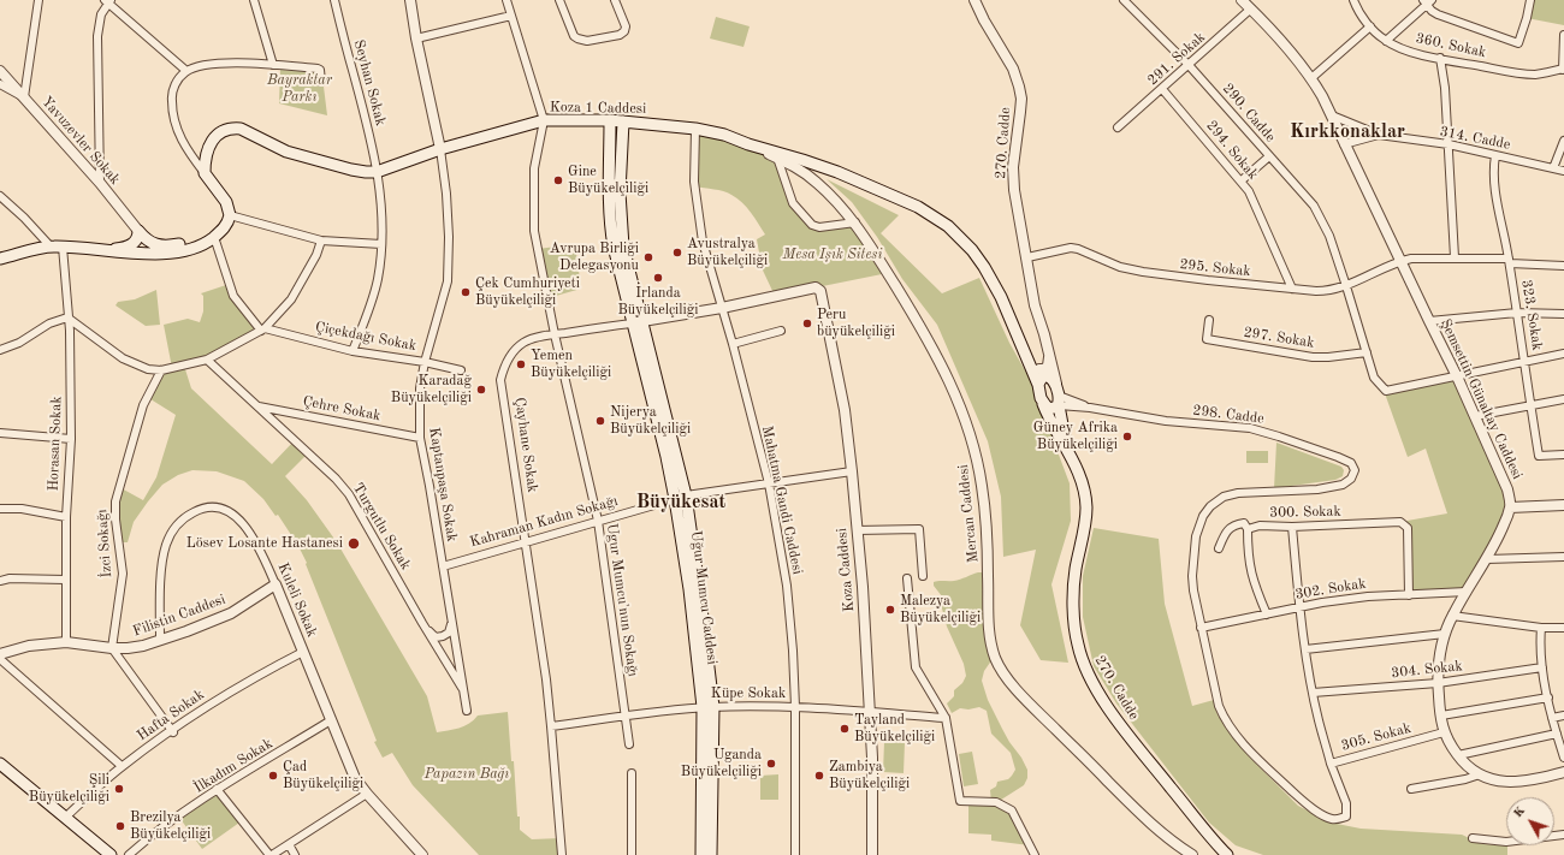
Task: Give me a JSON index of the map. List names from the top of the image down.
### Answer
{
  "streets": {
    "main road": ["Koza 1 Caddesi", "270. Cadde", "Uğur Mumcu Caddesi"],
    "street": [
      "360. Sokak",
      "291. Sokak",
      "Seyhan Sokak",
      "290. Cadde",
      "314. Cadde",
      "Yavuzevler Sokak",
      "294. Sokak",
      "295. Sokak",
      "323. Sokak",
      "Çiçekdağı Sokak",
      "297. Sokak",
      "Şemsettin Günaltay Caddesi",
      "Çehre Sokak",
      "298. Cadde",
      "Horasan Sokak",
      "Çayhane Sokak",
      "Kaptanpaşa Sokak",
      "Mahatma Gandi Caddesi",
      "300. Sokak",
      "Mercan Caddesi",
      "Kahraman Kadın Sokağı",
      "Turgutlu Sokak",
      "İzci Sokağı",
      "Koza Caddesi",
      "302. Sokak",
      "Kuleli Sokak",
      "Ugur Mumcu'nun Sokağı",
      "Filistin Caddesi",
      "304. Sokak",
      "Küpe Sokak",
      "Hafta Sokak",
      "305. Sokak",
      "İlkadım Sokak"
    ]
  },
  "crossings": [
    ["291. Sokak", "290. Cadde"],
    ["291. Sokak", "294. Sokak"],
    ["291. Sokak", "Şemsettin Günaltay Caddesi"],
    ["Seyhan Sokak", "Koza 1 Caddesi"],
    ["Seyhan Sokak", "Çiçekdağı Sokak"],
    ["Koza 1 Caddesi", "270. Cadde"],
    ["Koza 1 Caddesi", "Kaptanpaşa Sokak"],
    ["Koza 1 Caddesi", "Mahatma Gandi Caddesi"],
    ["Koza 1 Caddesi", "Mercan Caddesi"],
    ["Koza 1 Caddesi", "Uğur Mumcu Caddesi"],
    ["Koza 1 Caddesi", "Ugur Mumcu'nun Sokağı"],
    ["290. Cadde", "295. Sokak"],
    ["290. Cadde", "297. Sokak"],
    ["290. Cadde", "Şemsettin Günaltay Caddesi"],
    ["314. Cadde", "323. Sokak"],
    ["270. Cadde", "295. Sokak"],
    ["270. Cadde", "298. Cadde"],
    ["294. Sokak", "295. Sokak"],
    ["295. Sokak", "323. Sokak"],
    ["295. Sokak", "Şemsettin Günaltay Caddesi"],
    ["Çiçekdağı Sokak", "Kaptanpaşa Sokak"],
    ["Şemsettin Günaltay Caddesi", "302. Sokak"],
    ["Şemsettin Günaltay Caddesi", "304. Sokak"],
    ["Şemsettin Günaltay Caddesi", "305. Sokak"],
    ["Çehre Sokak", "Kaptanpaşa Sokak"],
    ["Çehre Sokak", "Turgutlu Sokak"],
    ["298. Cadde", "302. Sokak"],
    ["Horasan Sokak", "Filistin Caddesi"],
    ["Çayhane Sokak", "Mahatma Gandi Caddesi"],
    ["Çayhane Sokak", "Kahraman Kadın Sokağı"],
    ["Çayhane Sokak", "Koza Caddesi"],
    ["Çayhane Sokak", "Uğur Mumcu Caddesi"],
    ["Çayhane Sokak", "Ugur Mumcu'nun Sokağı"],
    ["Çayhane Sokak", "Küpe Sokak"],
    ["Kaptanpaşa Sokak", "Kahraman Kadın Sokağı"],
    ["Kaptanpaşa Sokak", "Turgutlu Sokak"],
    ["Mahatma Gandi Caddesi", "Kahraman Kadın Sokağı"],
    ["Mahatma Gandi Caddesi", "Küpe Sokak"],
    ["300. Sokak", "302. Sokak"],
    ["300. Sokak", "305. Sokak"],
    ["Kahraman Kadın Sokağı", "Koza Caddesi"],
    ["Kahraman Kadın Sokağı", "Uğur Mumcu Caddesi"],
    ["Kahraman Kadın Sokağı", "Ugur Mumcu'nun Sokağı"],
    ["İzci Sokağı", "Filistin Caddesi"],
    ["Koza Caddesi", "Küpe Sokak"],
    ["302. Sokak", "305. Sokak"],
    ["Uğur Mumcu Caddesi", "Küpe Sokak"],
    ["Kuleli Sokak", "Filistin Caddesi"],
    ["Kuleli Sokak", "Hafta Sokak"],
    ["Kuleli Sokak", "İlkadım Sokak"],
    ["Ugur Mumcu'nun Sokağı", "Küpe Sokak"],
    ["304. Sokak", "305. Sokak"]
  ],
  "districts": ["Kırkkonaklar", "Büyükesat"],
  "parks": ["Bayraktar Parkı", "Mesa Işık Sitesi", "Papazın Bağı"],
  "places": [
    "Gine Büyükelçiliği",
    "Avustralya Büyükelçiliği",
    "Avrupa Birliği Delegasyonu",
    "İrlanda Büyükelçiliği",
    "Çek Cumhuriyeti Büyükelçiliği",
    "Peru büyükelçiliği",
    "Yemen Büyükelçiliği",
    "Karadağ Büyükelçiliği",
    "Nijerya Büyükelçiliği",
    "Güney Afrika Büyükelçiliği",
    "Lösev Losante Hastanesi",
    "Malezya Büyükelçiliği",
    "Tayland Büyükelçiliği",
    "Uganda Büyükelçiliği",
    "Çad Büyükelçiliği",
    "Zambiya Büyükelçiliği",
    "Şili Büyükelçiliği",
    "Brezilya Büyükelçiliği"
  ],
  "north": "top left"
}
